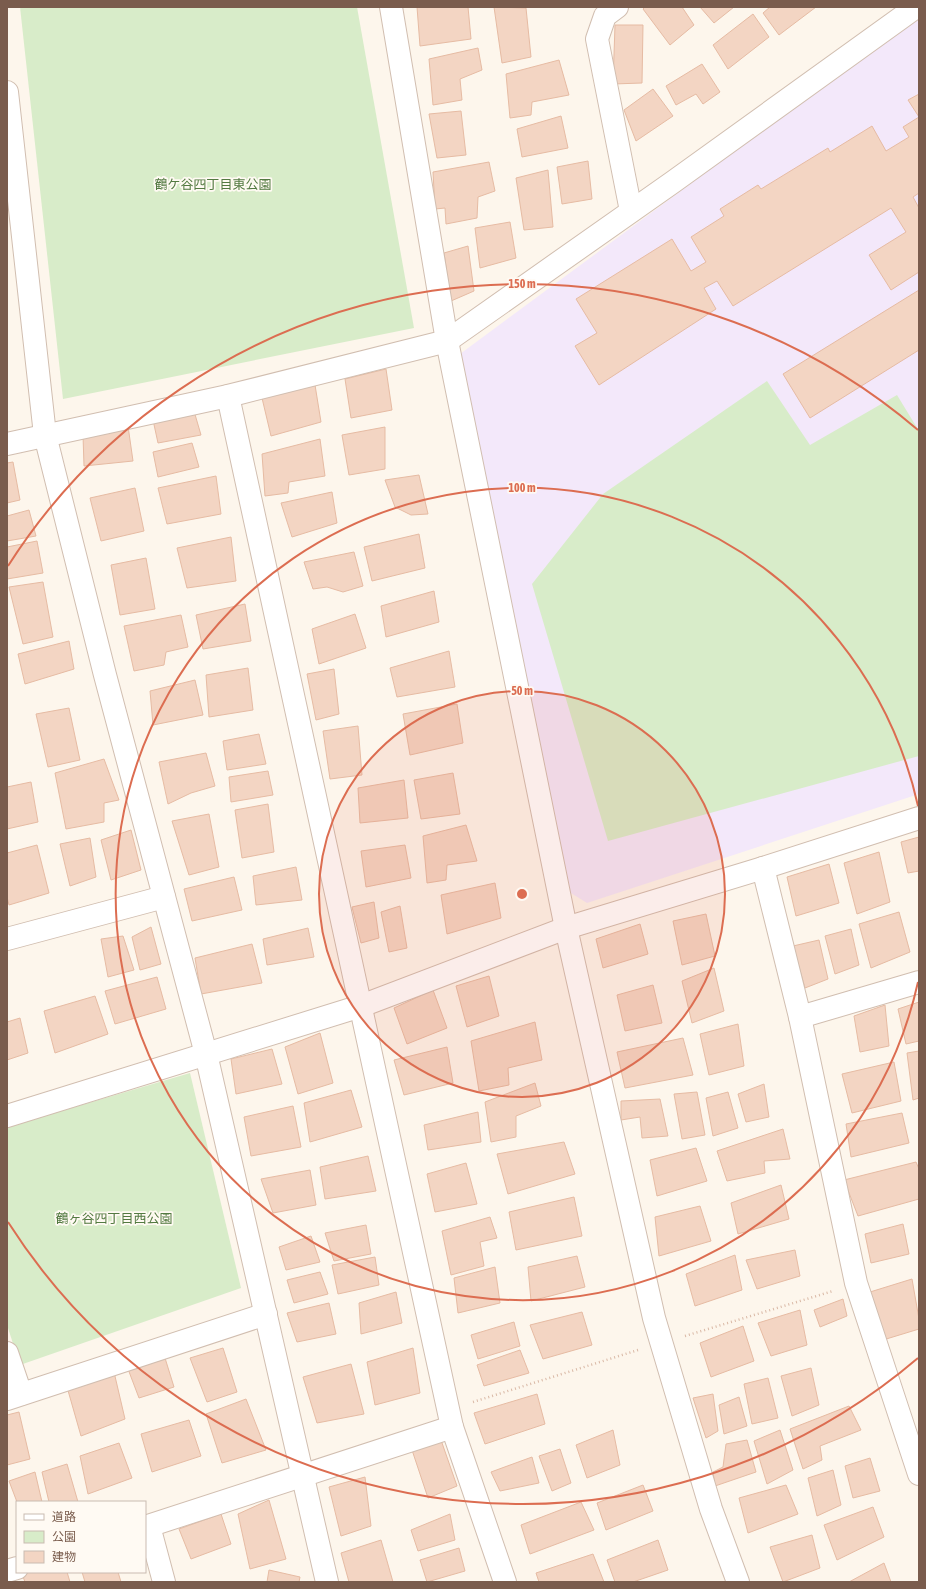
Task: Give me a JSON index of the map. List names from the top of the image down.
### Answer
{
  "parks": ["鶴ケ谷四丁目東公園", "鶴ヶ谷四丁目西公園"],
  "legend": ["道路", "公園", "建物"],
  "rings": ["150 m", "100 m", "50 m"]
}
